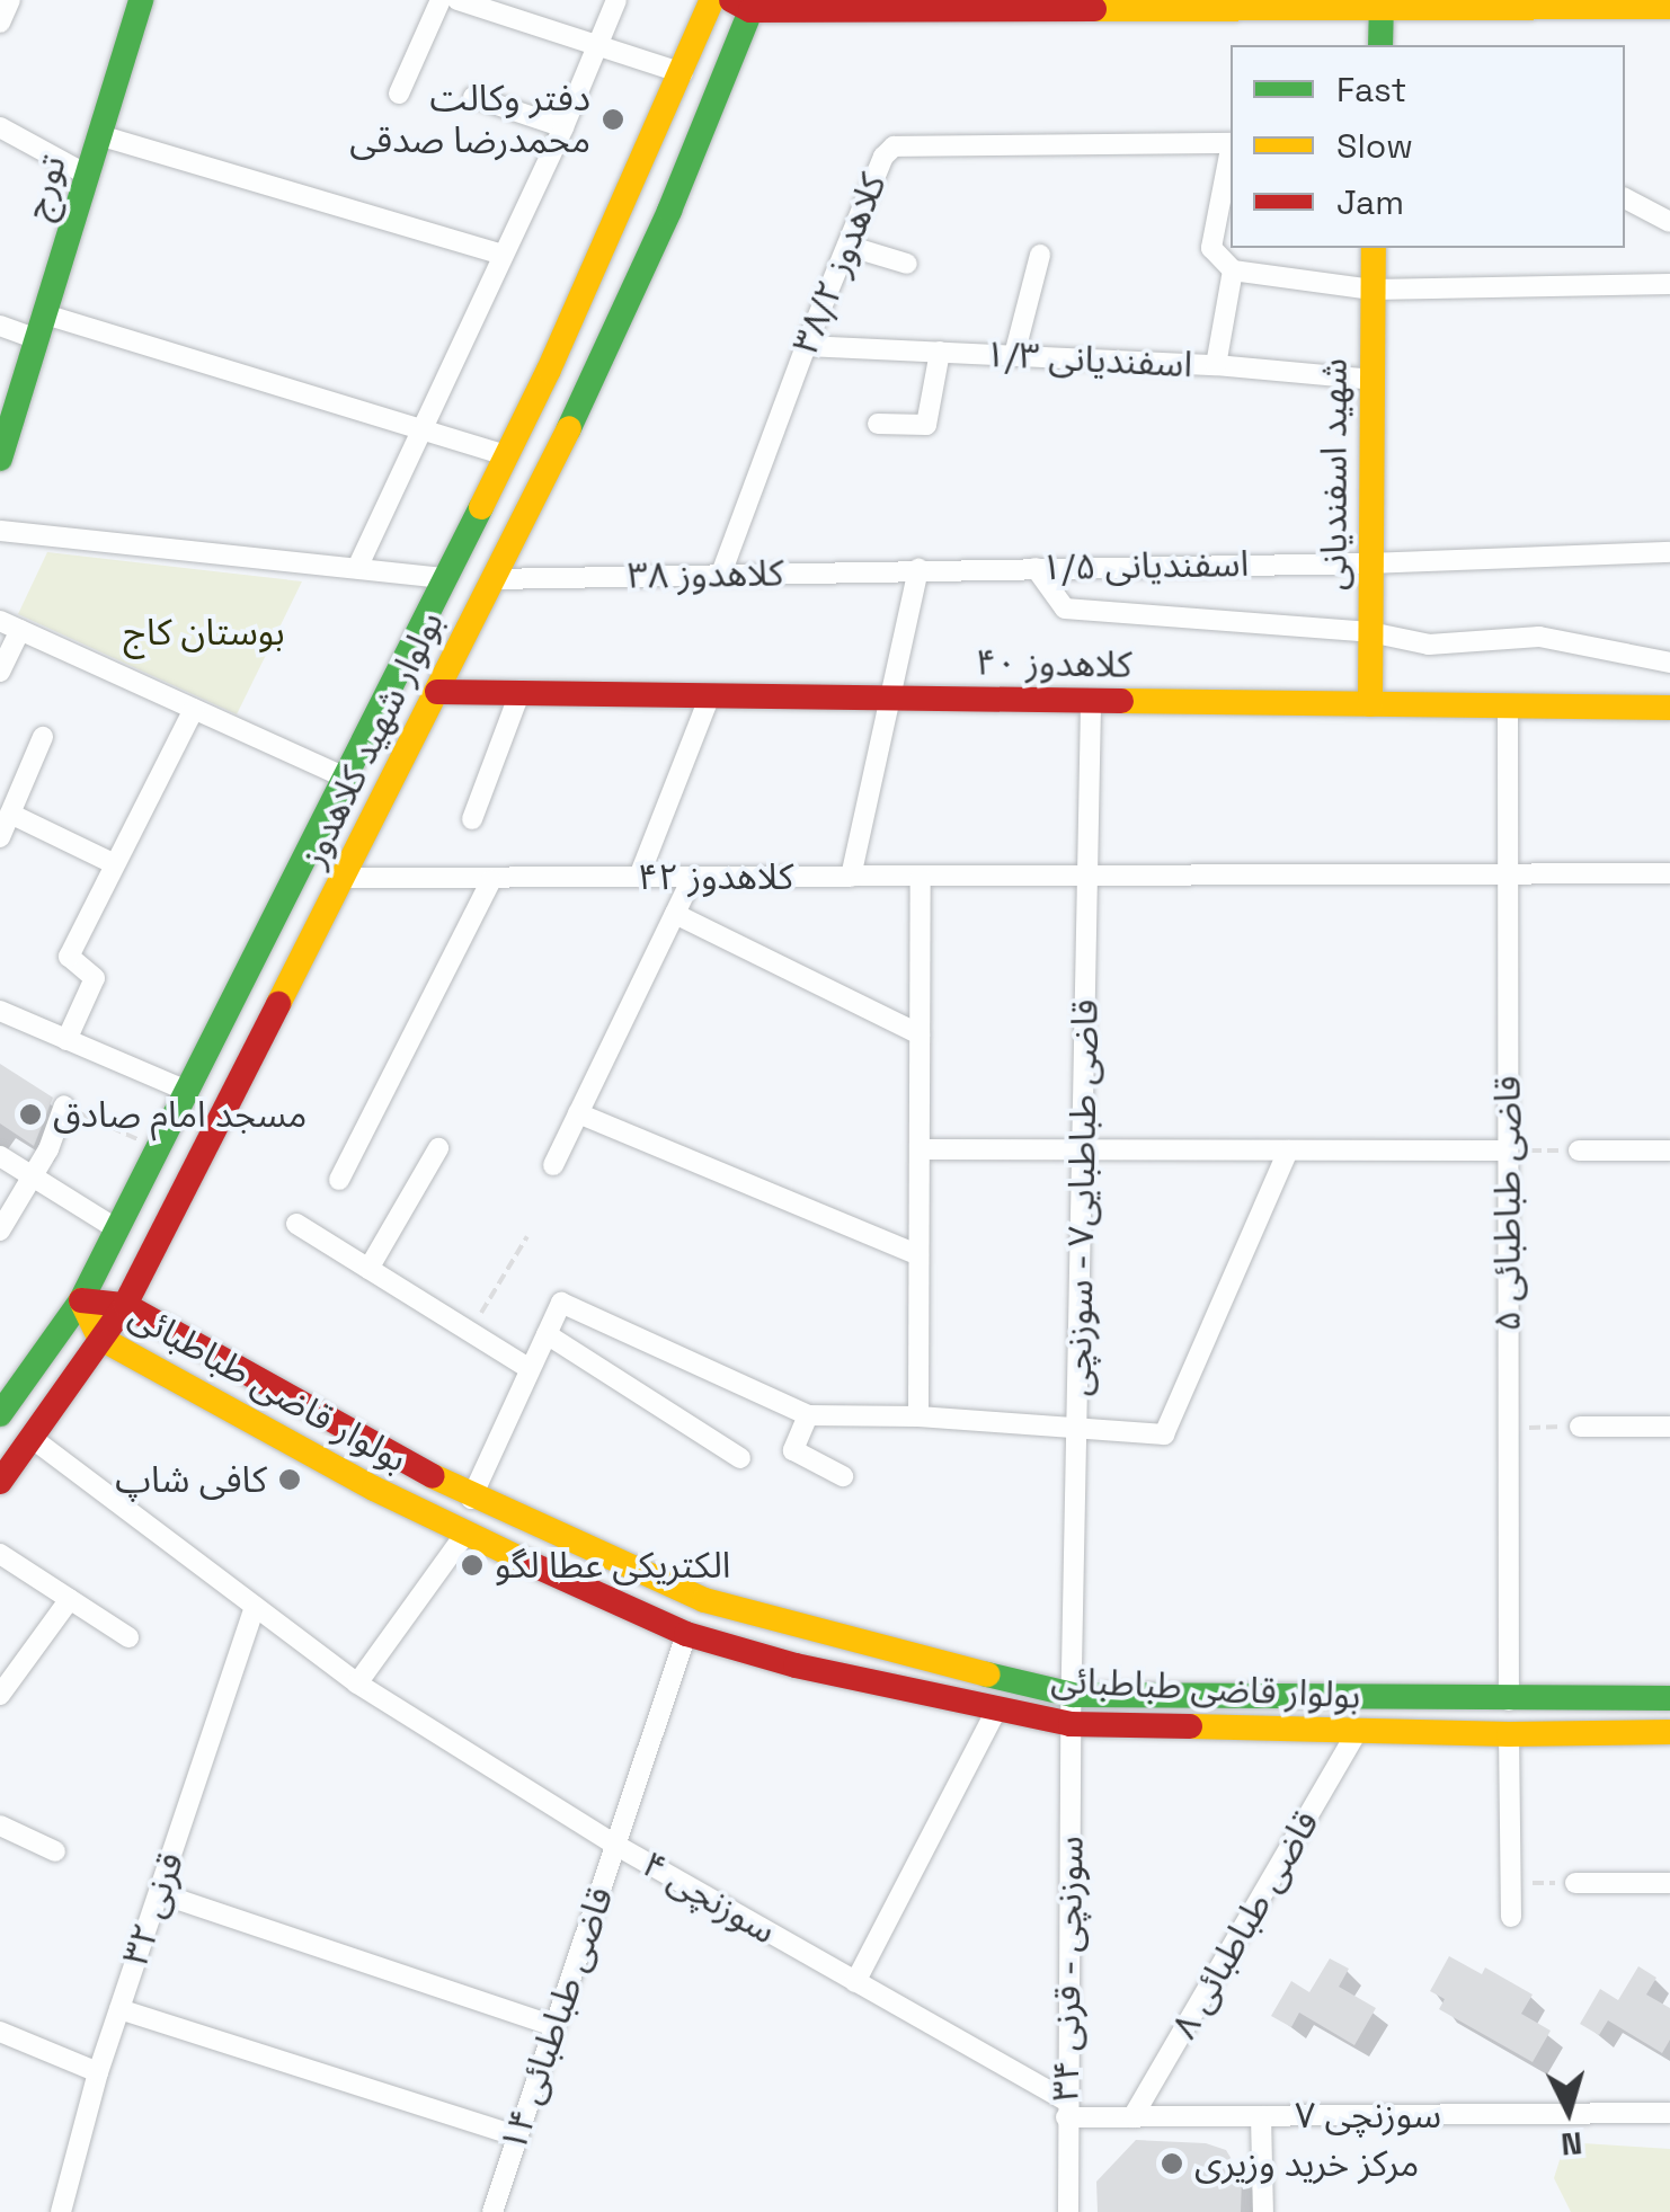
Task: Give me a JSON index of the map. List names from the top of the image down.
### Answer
{
  "streets": {
    "main road": [
      "تورج",
      "شهید اسفندیانی",
      "کلاهدوز ۴۰",
      "بولوار شهید کلاهدوز",
      "بولوار قاضی طباطبائی"
    ],
    "street": [
      "کلاهدوز ۳۸/۲",
      "اسفندیانی ۱/۳",
      "اسفندیانی ۱/۵",
      "کلاهدوز ۳۸",
      "کلاهدوز ۴۲",
      "قاضی طباطبایی۷ - سوزنچی",
      "قاضی طباطبائی ۵",
      "سوزنچی ۴",
      "قرنی ۳۲",
      "قاضی طباطبائی ۸",
      "سوزنچی - قرنی ۳۴",
      "قاضی طباطبائی ۱۴",
      "سوزنچی ۷"
    ]
  },
  "crossings": [
    ["کلاهدوز ۳۸/۲", "اسفندیانی ۱/۳"],
    ["کلاهدوز ۳۸/۲", "کلاهدوز ۳۸"],
    ["اسفندیانی ۱/۳", "شهید اسفندیانی"],
    ["شهید اسفندیانی", "اسفندیانی ۱/۵"],
    ["شهید اسفندیانی", "کلاهدوز ۴۰"],
    ["اسفندیانی ۱/۵", "کلاهدوز ۳۸"],
    ["کلاهدوز ۳۸", "بولوار شهید کلاهدوز"],
    ["کلاهدوز ۴۰", "بولوار شهید کلاهدوز"],
    ["کلاهدوز ۴۰", "قاضی طباطبایی۷ - سوزنچی"],
    ["کلاهدوز ۴۰", "قاضی طباطبائی ۵"],
    ["بولوار شهید کلاهدوز", "کلاهدوز ۴۲"],
    ["بولوار شهید کلاهدوز", "بولوار قاضی طباطبائی"],
    ["بولوار شهید کلاهدوز", "سوزنچی ۴"],
    ["کلاهدوز ۴۲", "قاضی طباطبایی۷ - سوزنچی"],
    ["کلاهدوز ۴۲", "قاضی طباطبائی ۵"],
    ["قاضی طباطبایی۷ - سوزنچی", "بولوار قاضی طباطبائی"],
    ["قاضی طباطبایی۷ - سوزنچی", "سوزنچی - قرنی ۳۴"],
    ["قاضی طباطبائی ۵", "بولوار قاضی طباطبائی"],
    ["بولوار قاضی طباطبائی", "قاضی طباطبائی ۸"],
    ["بولوار قاضی طباطبائی", "سوزنچی - قرنی ۳۴"],
    ["بولوار قاضی طباطبائی", "قاضی طباطبائی ۱۴"],
    ["سوزنچی ۴", "قرنی ۳۲"],
    ["سوزنچی ۴", "سوزنچی - قرنی ۳۴"],
    ["سوزنچی ۴", "قاضی طباطبائی ۱۴"],
    ["سوزنچی ۴", "سوزنچی ۷"],
    ["قاضی طباطبائی ۸", "سوزنچی ۷"],
    ["سوزنچی - قرنی ۳۴", "سوزنچی ۷"]
  ],
  "parks": ["بوستان کاج"],
  "places": [
    "دفتر وکالت محمدرضا صدقی",
    "مسجد امام صادق",
    "کافی شاپ",
    "الکتریکی عطا لگو",
    "مرکز خرید وزیری"
  ],
  "legend": ["Fast", "Slow", "Jam"],
  "north": "bottom"
}
